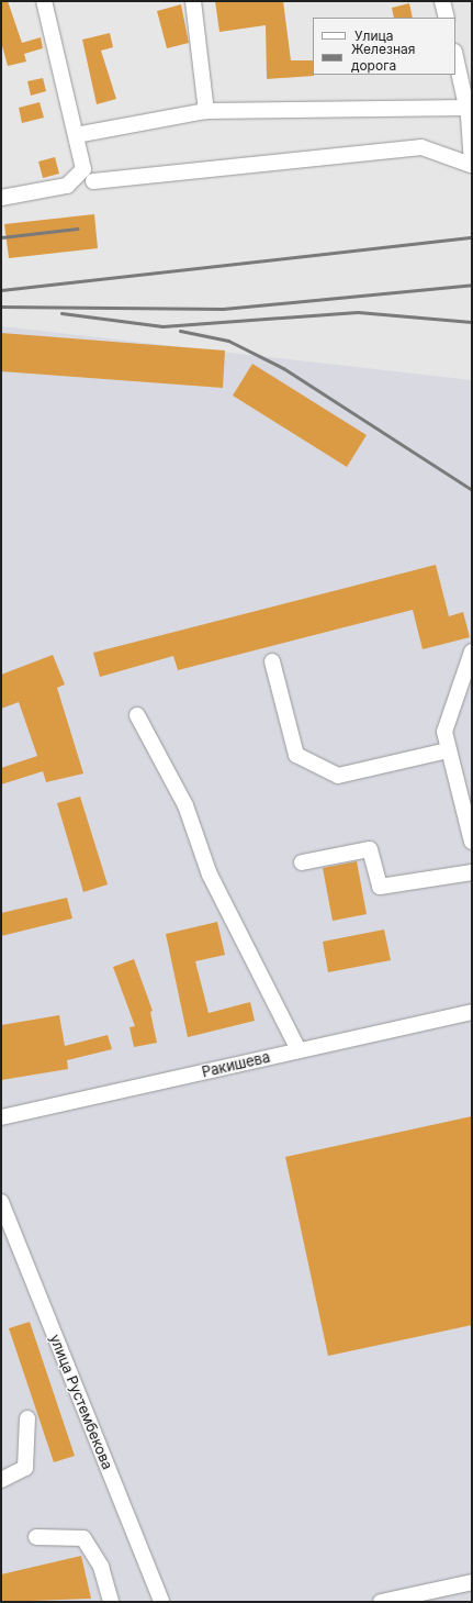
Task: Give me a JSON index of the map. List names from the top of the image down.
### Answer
{
  "streets": {
    "street": ["Ракишева", "улица Рустембекова"]
  },
  "legend": ["Улица", "Железная дорога"]
}
